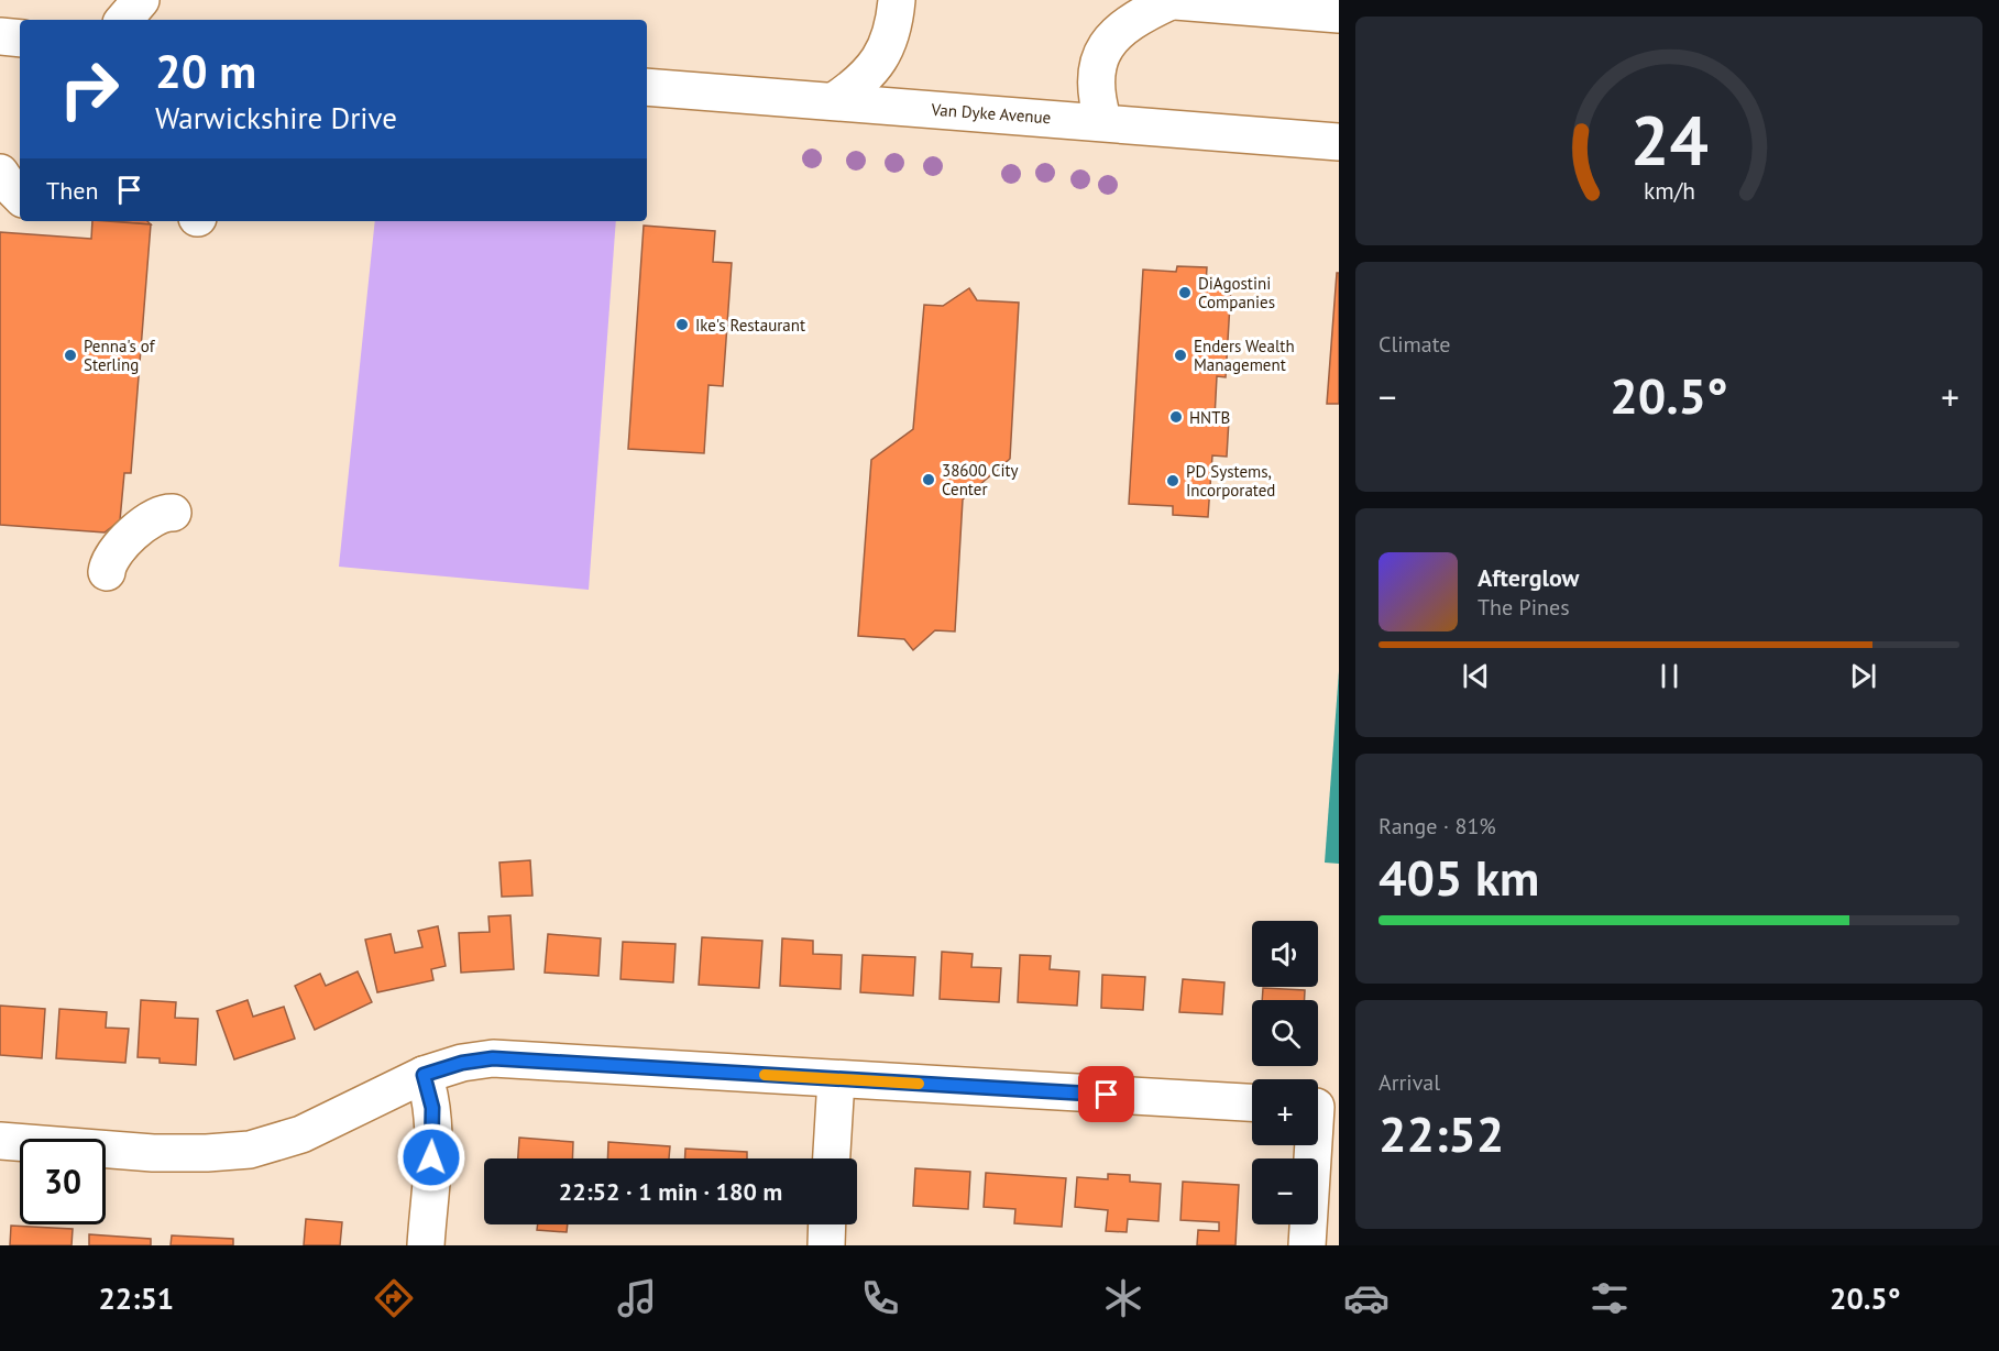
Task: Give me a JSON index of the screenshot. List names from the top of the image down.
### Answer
{
  "streets": {
    "street": ["Van Dyke Avenue"]
  },
  "places": [
    "DiAgostini Companies",
    "Ike's Restaurant",
    "Penna's of Sterling",
    "Enders Wealth Management",
    "HNTB",
    "38600 City Center",
    "PD Systems, Incorporated"
  ],
  "page": {
    "turn": ["20 m", "Warwickshire Drive"],
    "then": "Then",
    "tile": [
      "Climate",
      ["Range · 81%", "405 km"],
      ["Arrival", "22:52"]
    ],
    "heat": ["−", "20.5°", "+"],
    "song": ["Afterglow", "The Pines"],
    "map_buttons": ["+", "−"],
    "limit": "30",
    "trip": "22:52 · 1 min · 180 m",
    "tabs": ["22:51", "20.5°"],
    "gauge": ["24", "km/h"]
  }
}
